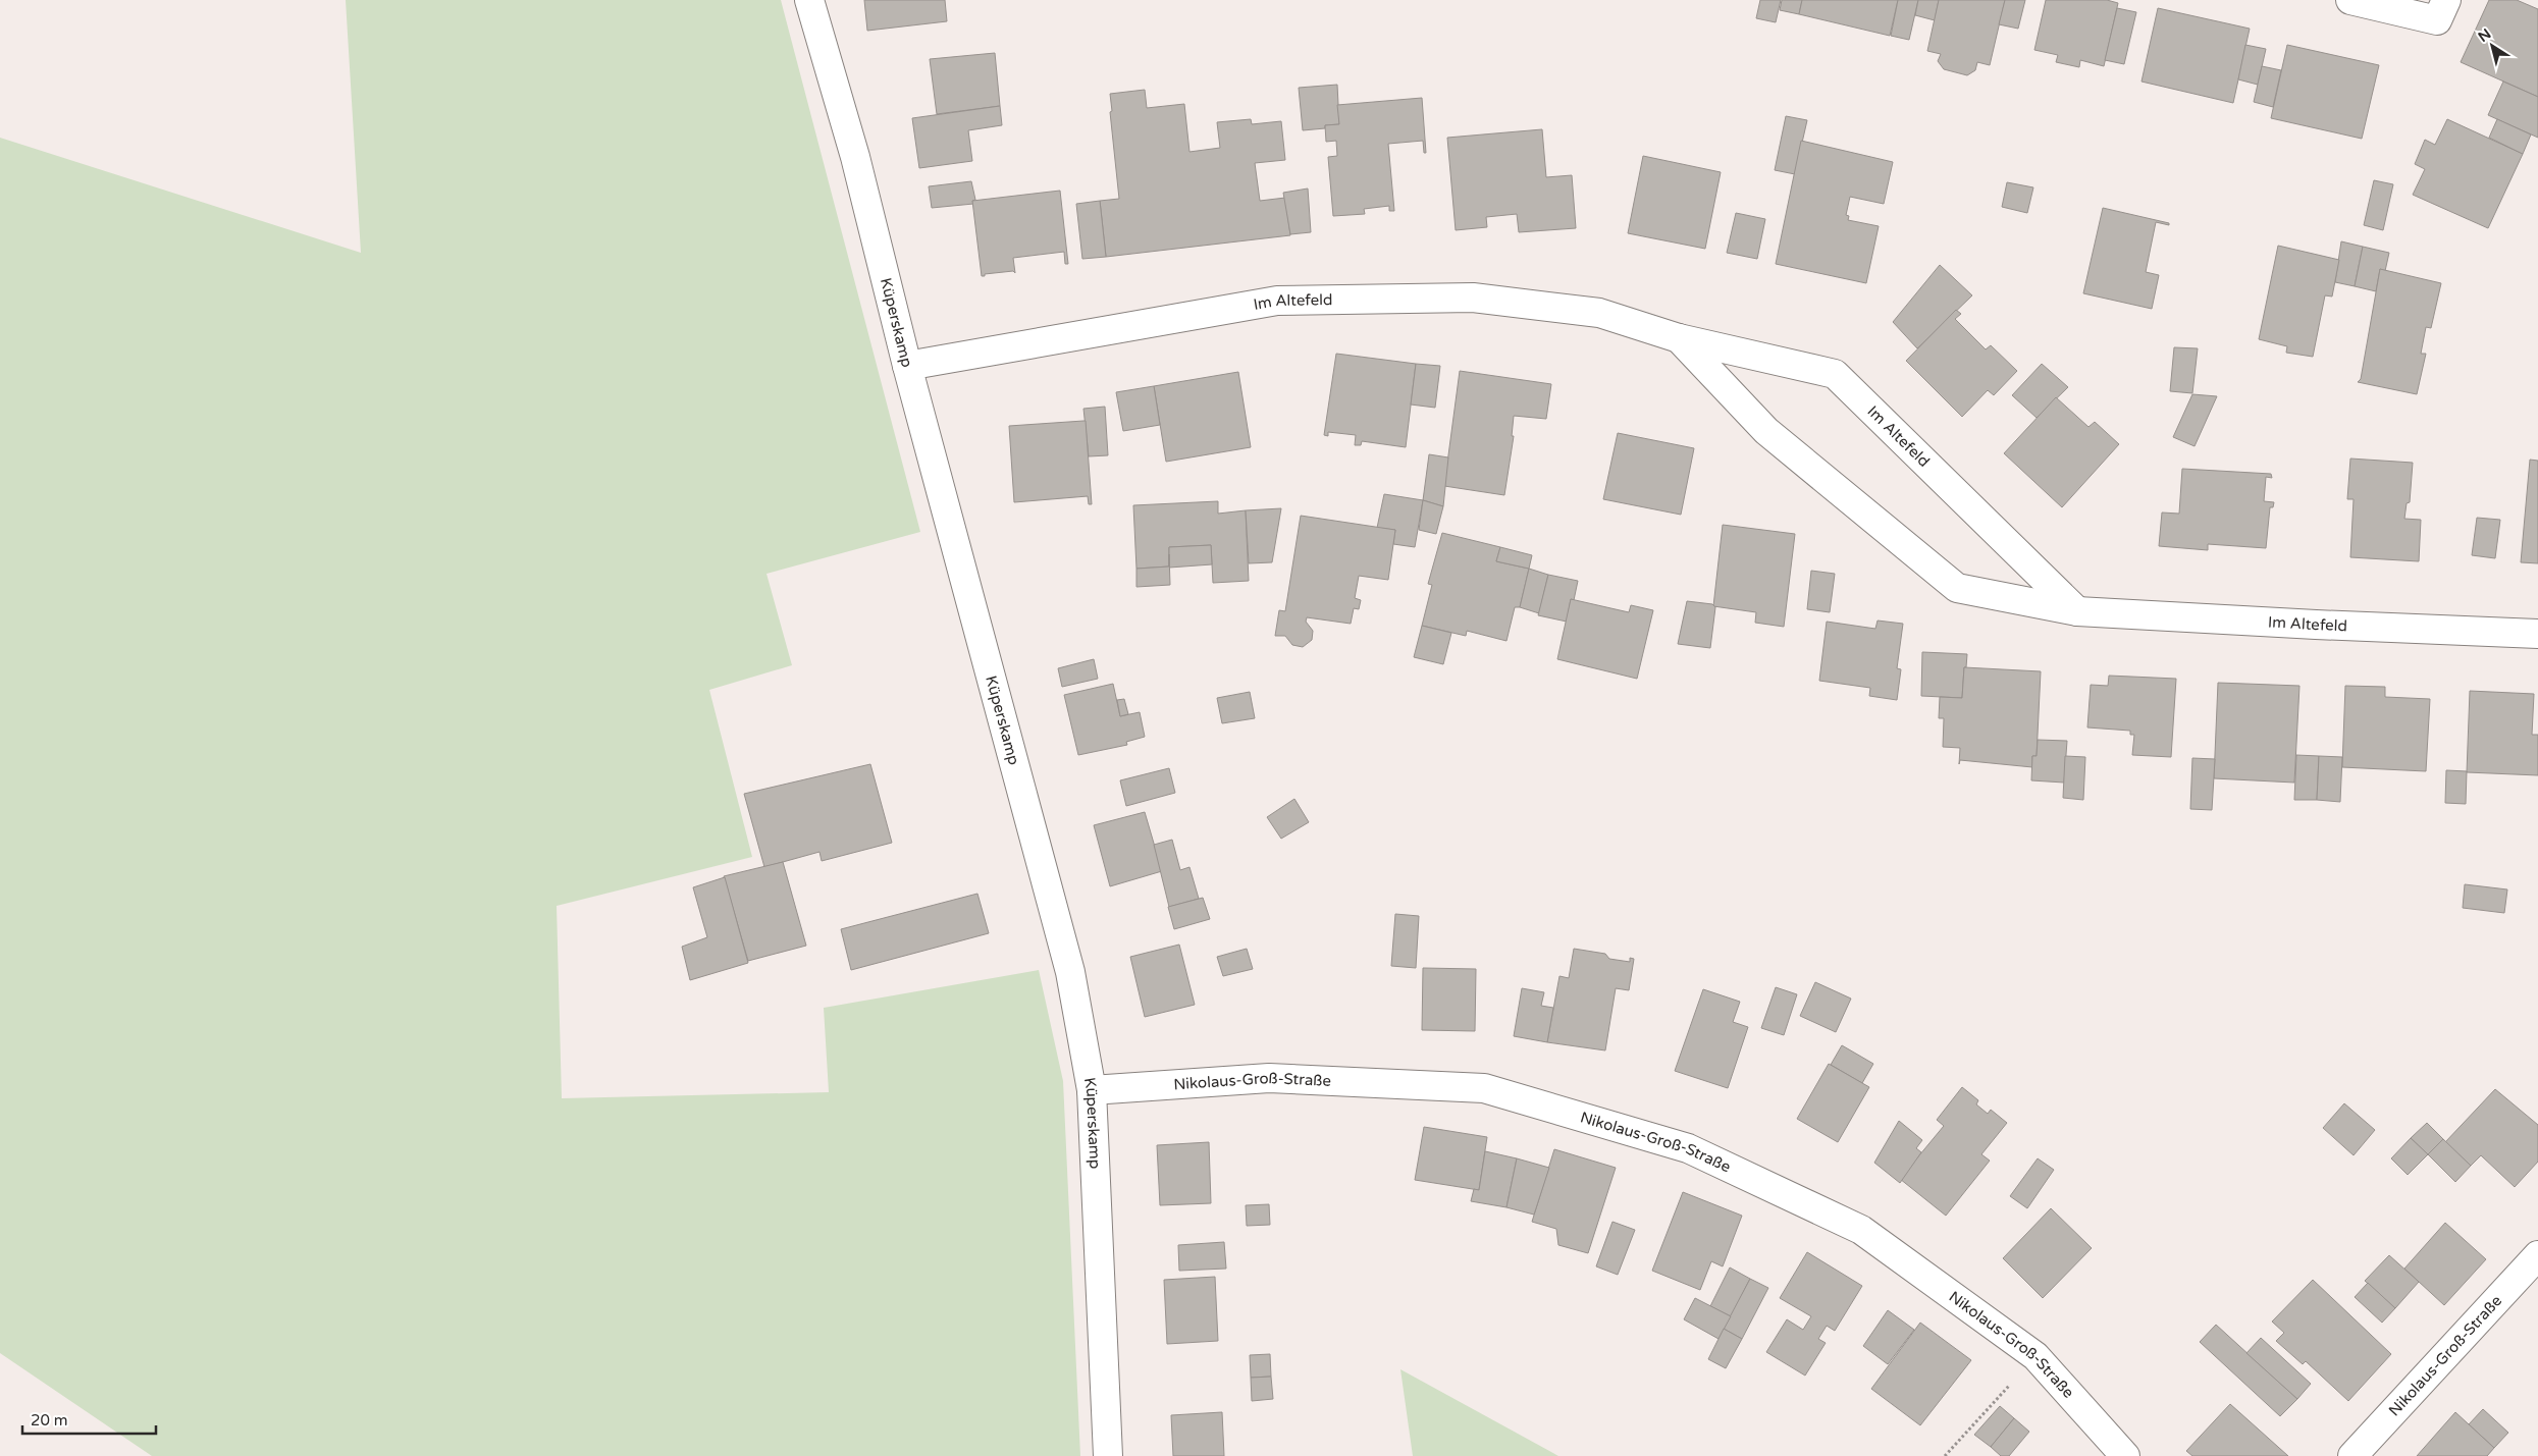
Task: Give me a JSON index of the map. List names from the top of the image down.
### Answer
{
  "streets": {
    "street": ["Im Altefeld", "Küperskamp", "Nikolaus-Groß-Straße"]
  },
  "crossings": [
    ["Im Altefeld", "Küperskamp"],
    ["Küperskamp", "Nikolaus-Groß-Straße"]
  ],
  "scale_bar": "20 m",
  "north": "top left"
}
